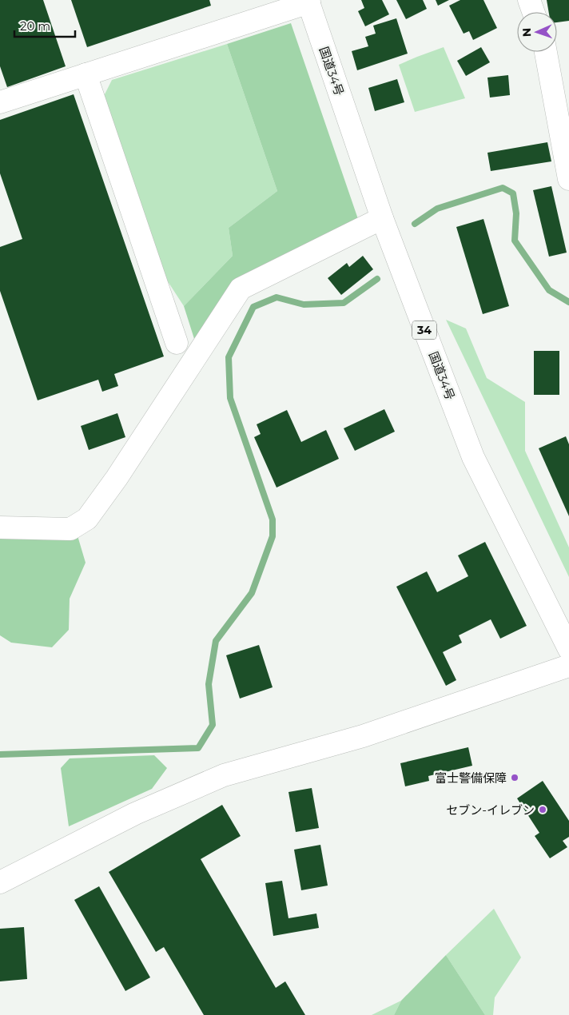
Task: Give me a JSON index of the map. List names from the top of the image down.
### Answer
{
  "streets": {
    "main road": ["国道34号", "34"]
  },
  "places": ["富士警備保障", "セブン-イレブン"],
  "scale_bar": "20 m",
  "north": "left"
}
